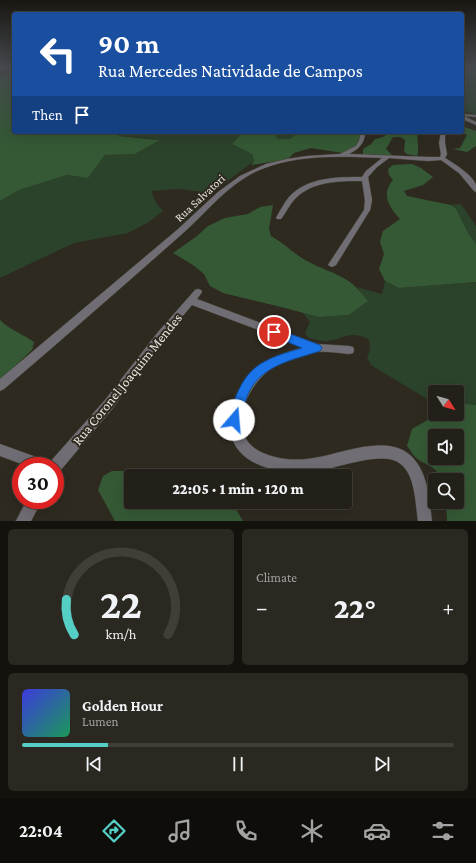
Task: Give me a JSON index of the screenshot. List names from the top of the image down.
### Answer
{
  "streets": {
    "street": ["Rua Salvatori", "Rua Coronel Joaquim Mendes"]
  },
  "north": "bottom right",
  "page": {
    "turn": ["90 m", "Rua Mercedes Natividade de Campos"],
    "then": "Then",
    "limit": "30",
    "trip": "22:05 · 1 min · 120 m",
    "tile": "Climate",
    "heat": ["−", "22°", "+"],
    "song": ["Golden Hour", "Lumen"],
    "tabs": "22:04",
    "gauge": ["22", "km/h"]
  }
}
